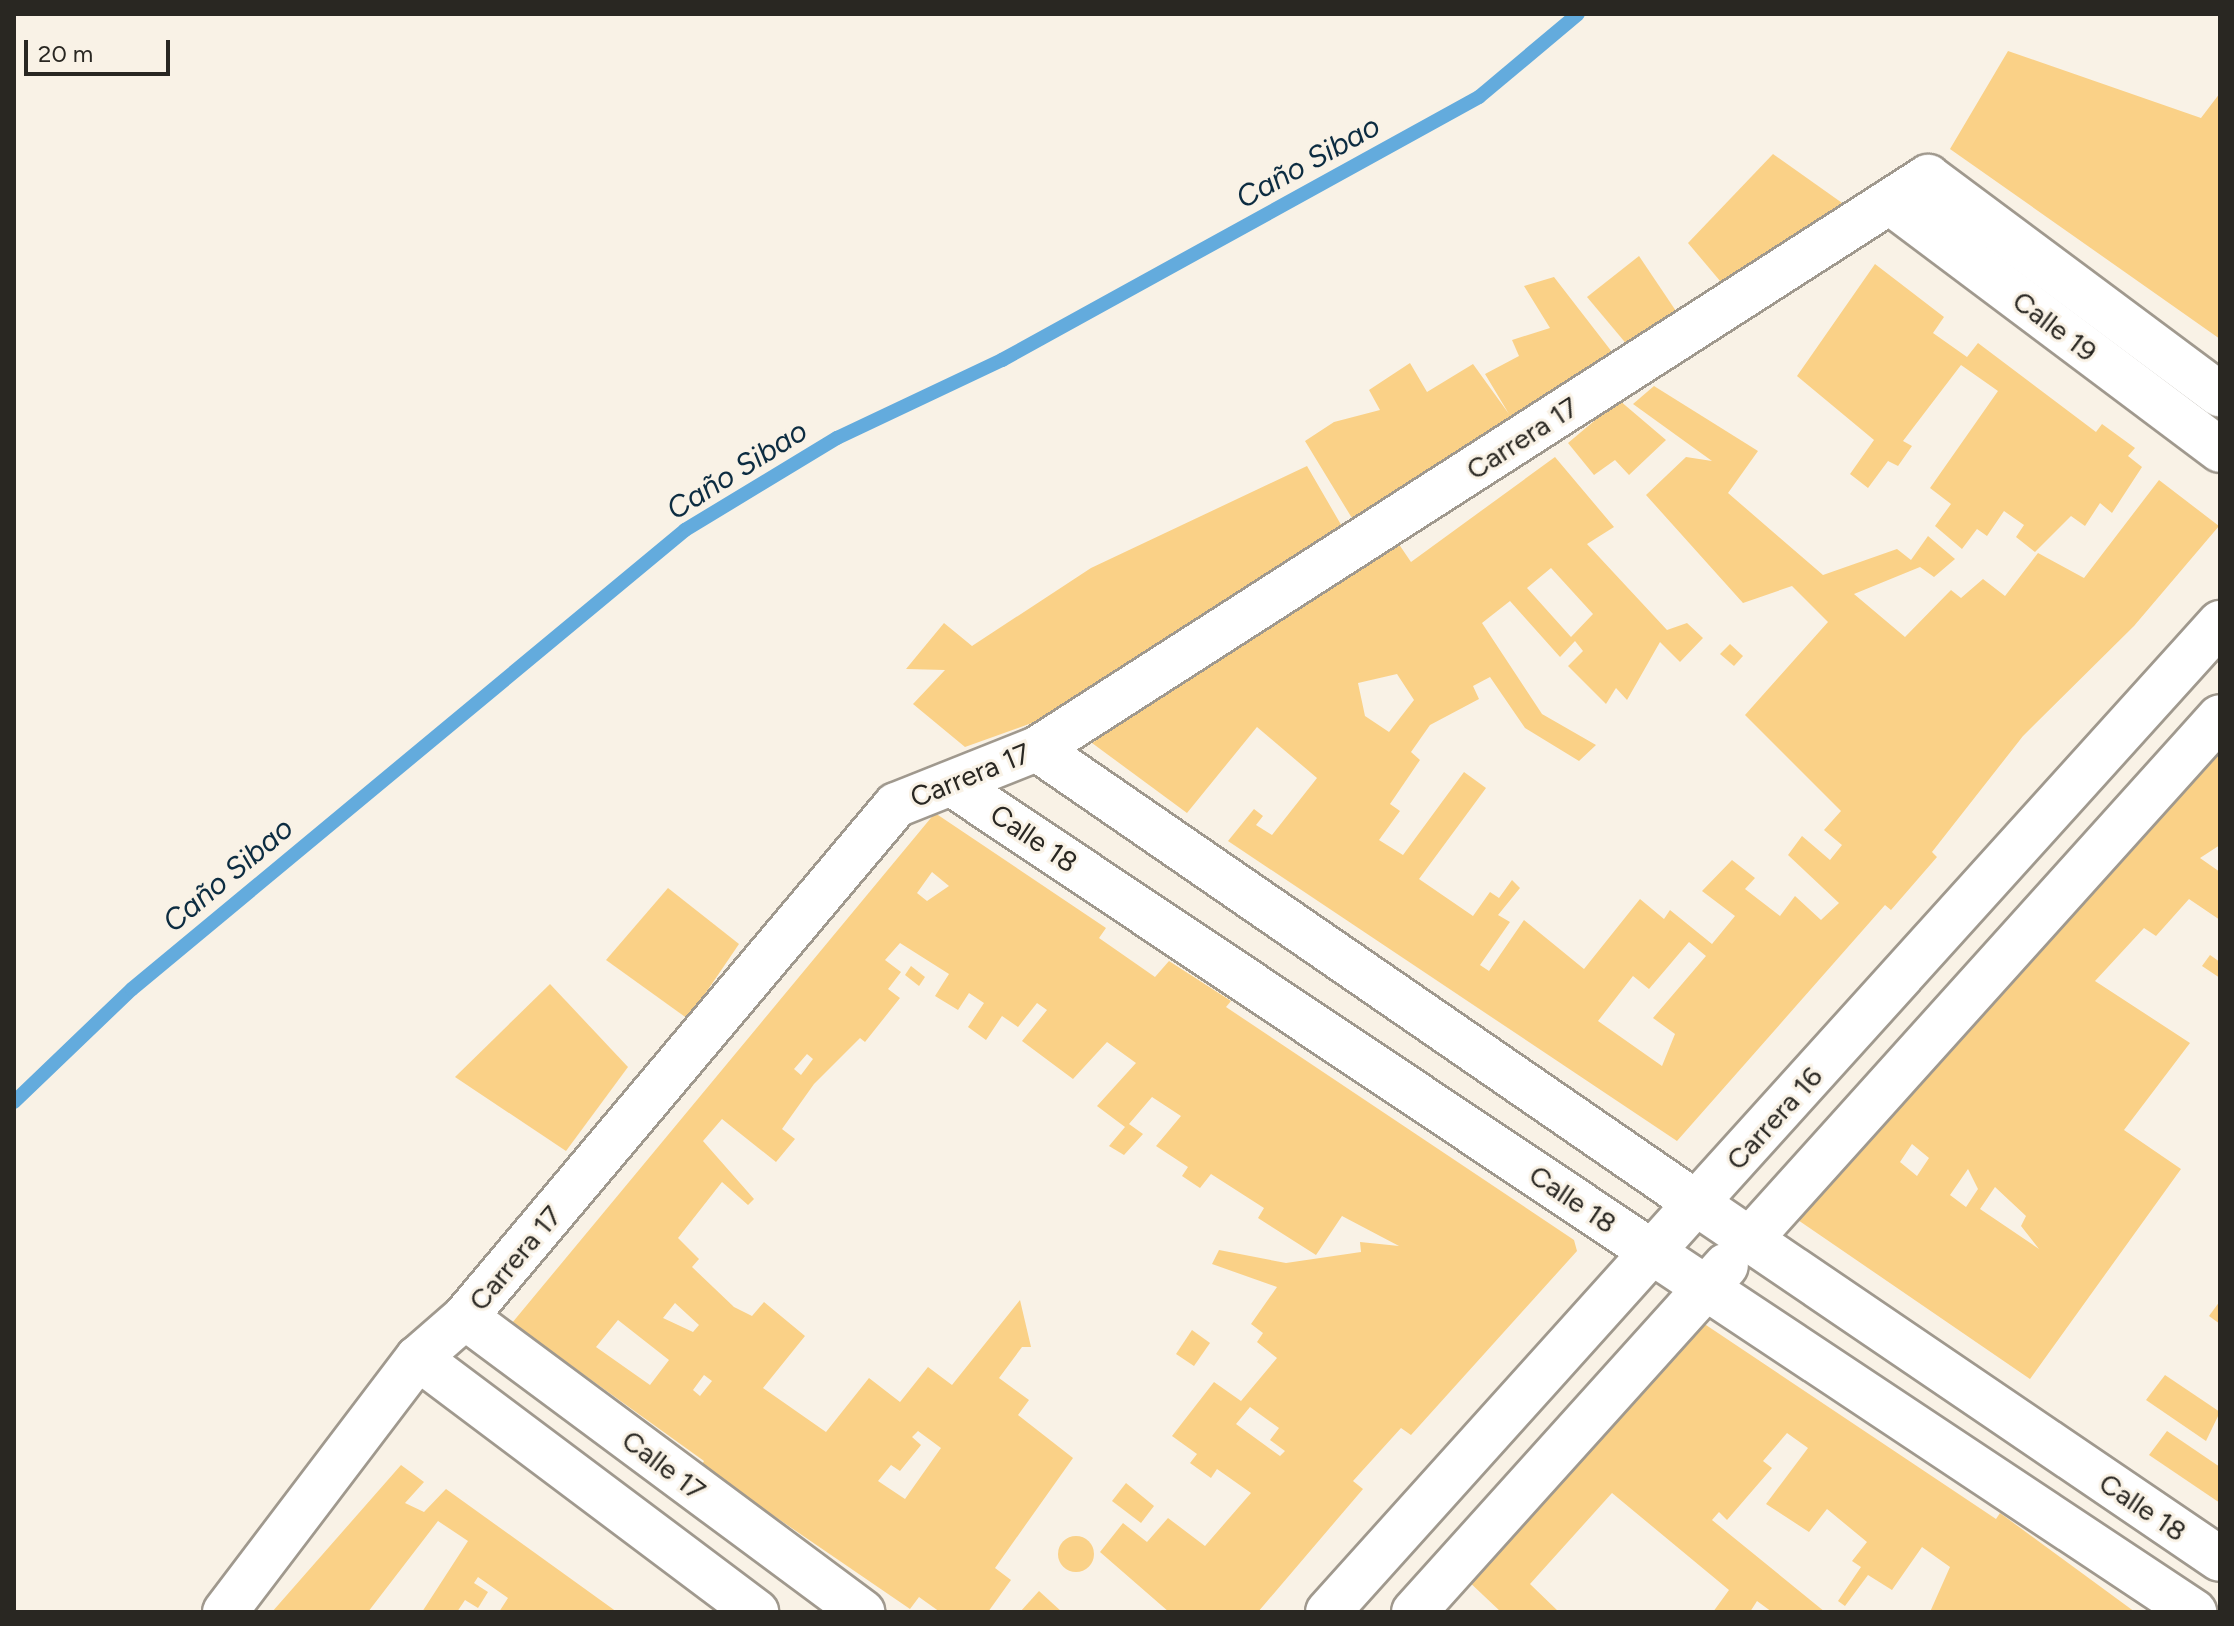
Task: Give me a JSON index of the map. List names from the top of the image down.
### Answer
{
  "streets": {
    "street": [
      "Calle 19",
      "Carrera 17",
      "Calle 18",
      "Carrera 16",
      "Calle 17"
    ]
  },
  "crossings": [
    ["Calle 19", "Carrera 17"],
    ["Carrera 17", "Calle 18"],
    ["Carrera 17", "Calle 17"],
    ["Calle 18", "Carrera 16"]
  ],
  "water": ["Caño Sibao"],
  "scale_bar": "20 m"
}
